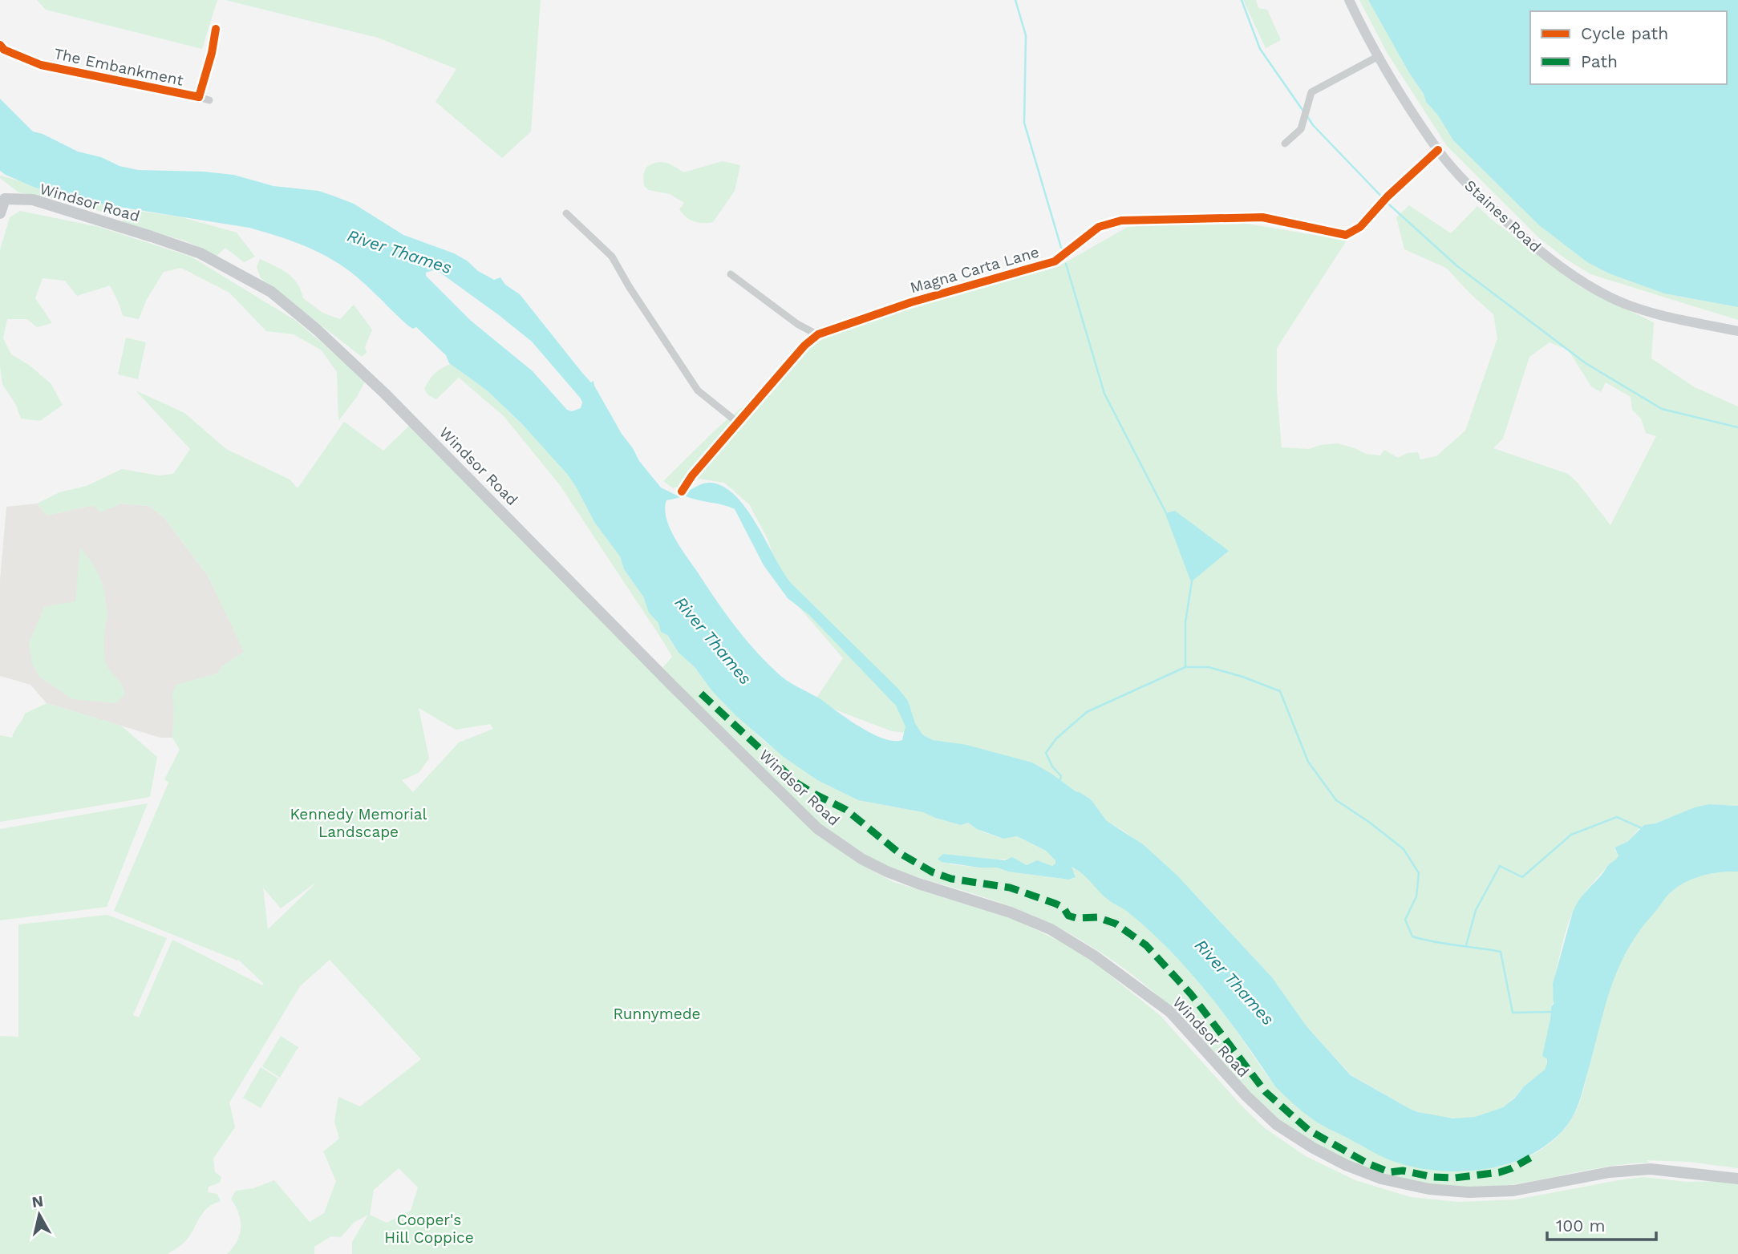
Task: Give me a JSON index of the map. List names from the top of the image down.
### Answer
{
  "streets": {
    "main road": ["Windsor Road", "Staines Road"],
    "street": ["The Embankment", "Magna Carta Lane"]
  },
  "crossings": [
    ["Staines Road", "Magna Carta Lane"]
  ],
  "water": ["River Thames"],
  "parks": ["Kennedy Memorial Landscape", "Runnymede", "Cooper's Hill Coppice"],
  "legend": ["Cycle path", "Path"],
  "scale_bar": "100 m",
  "north": "top"
}
